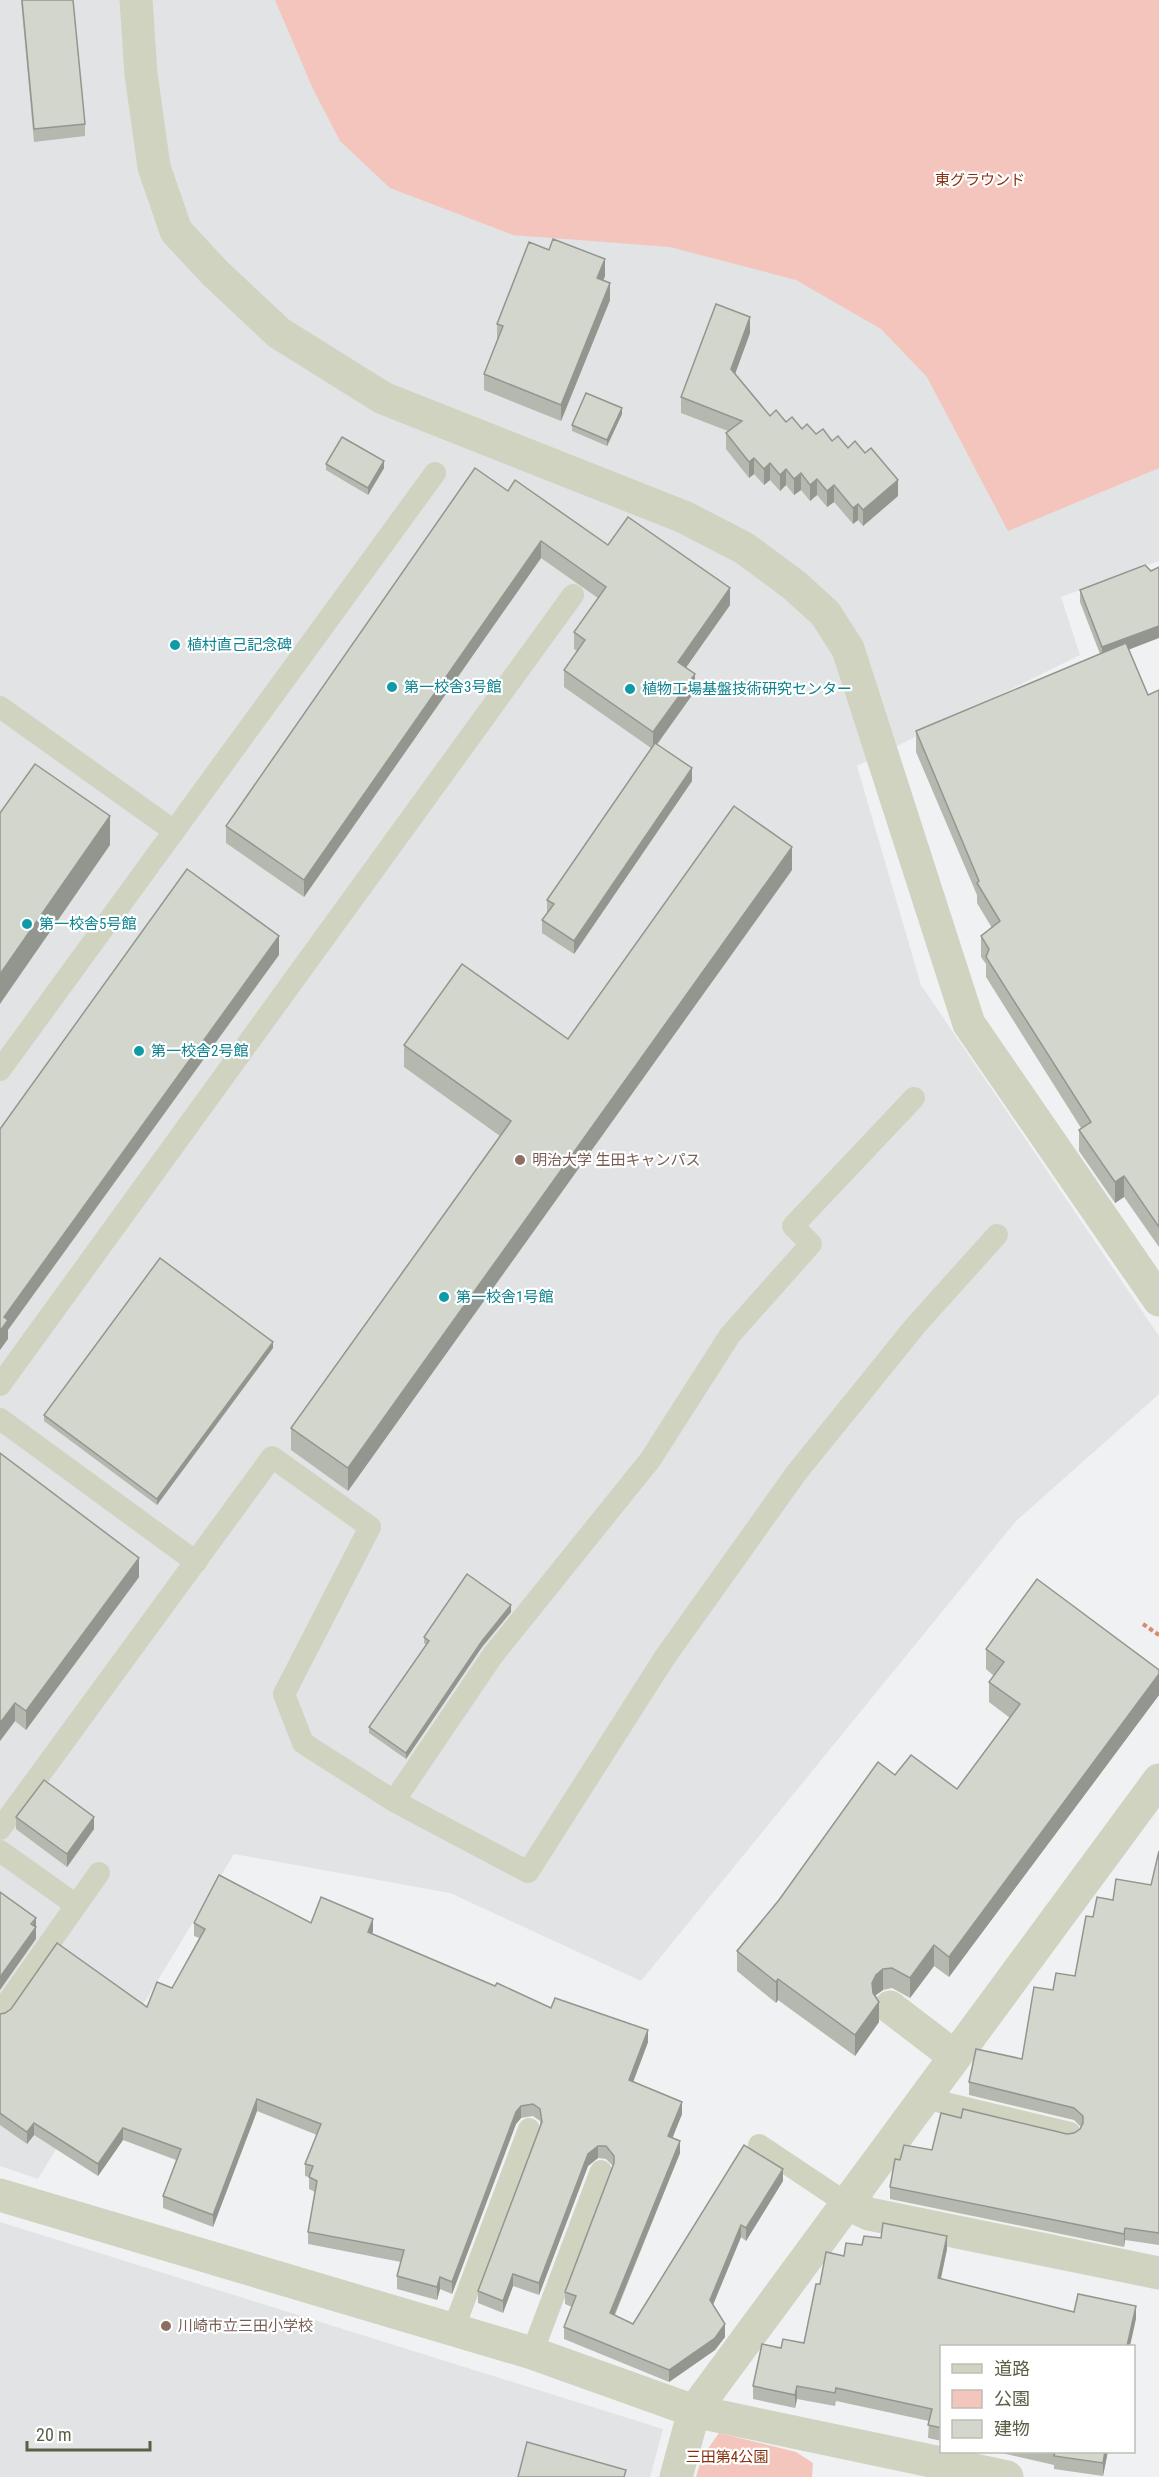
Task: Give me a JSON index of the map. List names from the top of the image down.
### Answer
{
  "parks": ["東グラウンド", "三田第4公園"],
  "places": [
    "植村直己記念碑",
    "第一校舎3号館",
    "植物工場基盤技術研究センター",
    "第一校舎5号館",
    "第一校舎2号館",
    "明治大学 生田キャンパス",
    "第一校舎1号館",
    "川崎市立三田小学校"
  ],
  "legend": ["道路", "公園", "建物"],
  "scale_bar": "20 m"
}
